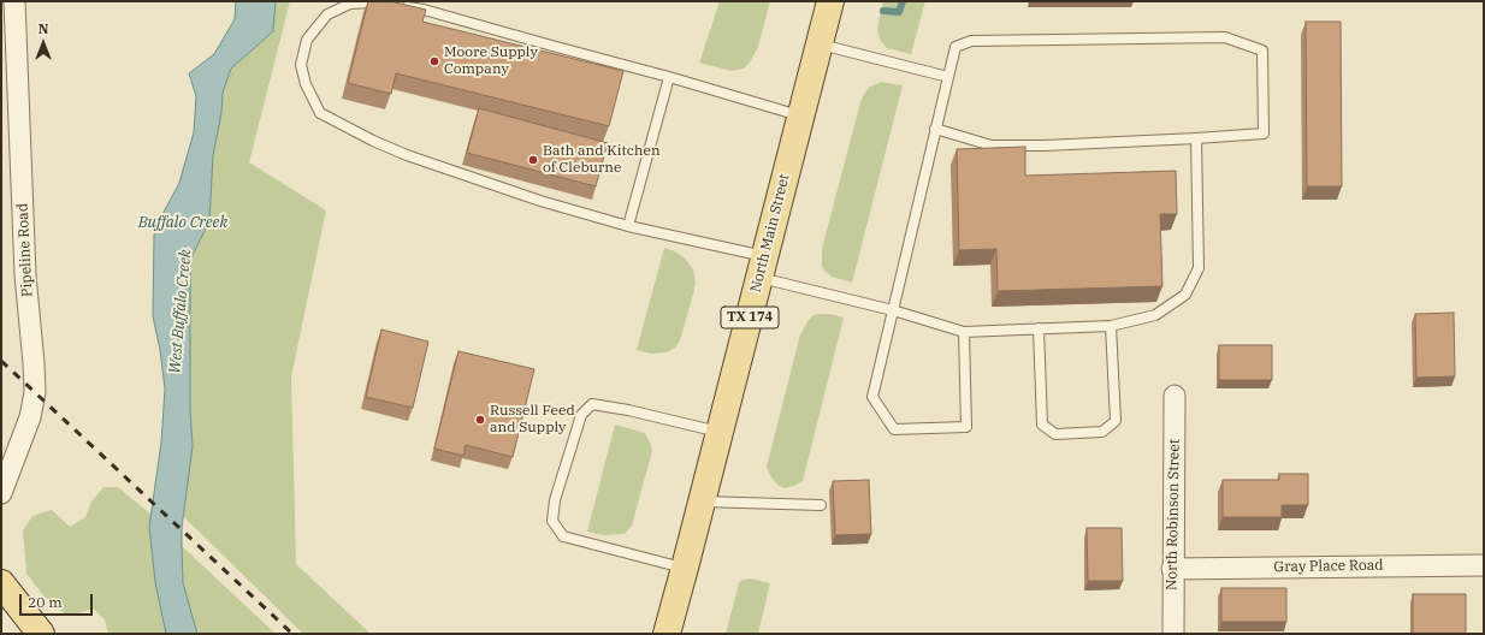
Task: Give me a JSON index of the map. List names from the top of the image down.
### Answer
{
  "streets": {
    "main road": ["North Main Street", "TX 174"],
    "street": ["Pipeline Road", "North Robinson Street", "Gray Place Road"]
  },
  "crossings": [
    ["North Robinson Street", "Gray Place Road"]
  ],
  "water": ["Buffalo Creek", "West Buffalo Creek"],
  "places": ["Moore Supply Company", "Bath and Kitchen of Cleburne", "Russell Feed and Supply"],
  "scale_bar": "20 m",
  "north": "top"
}
